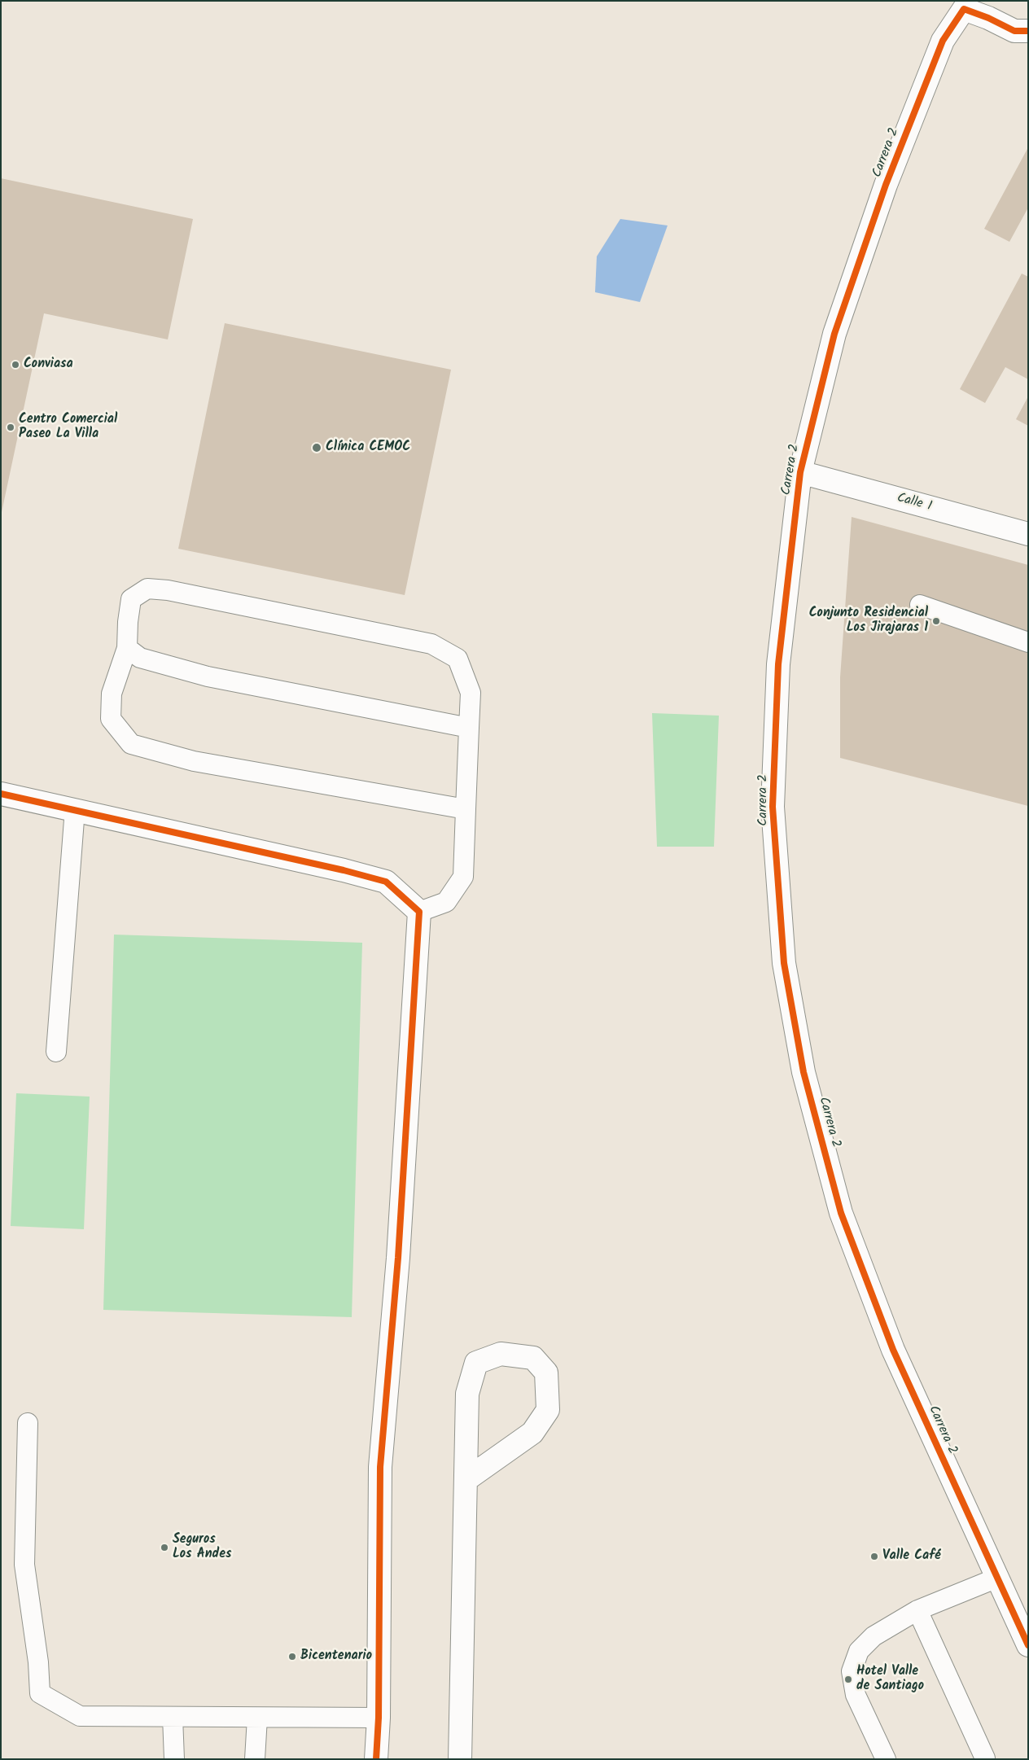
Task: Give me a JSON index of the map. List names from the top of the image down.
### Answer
{
  "streets": {
    "street": ["Carrera 2", "Calle 1"]
  },
  "crossings": [
    ["Carrera 2", "Calle 1"]
  ],
  "places": [
    "Conviasa",
    "Centro Comercial Paseo La Villa",
    "Clínica CEMOC",
    "Conjunto Residencial Los Jirajaras 1",
    "Seguros Los Andes",
    "Valle Café",
    "Bicentenario",
    "Hotel Valle de Santiago"
  ]
}
